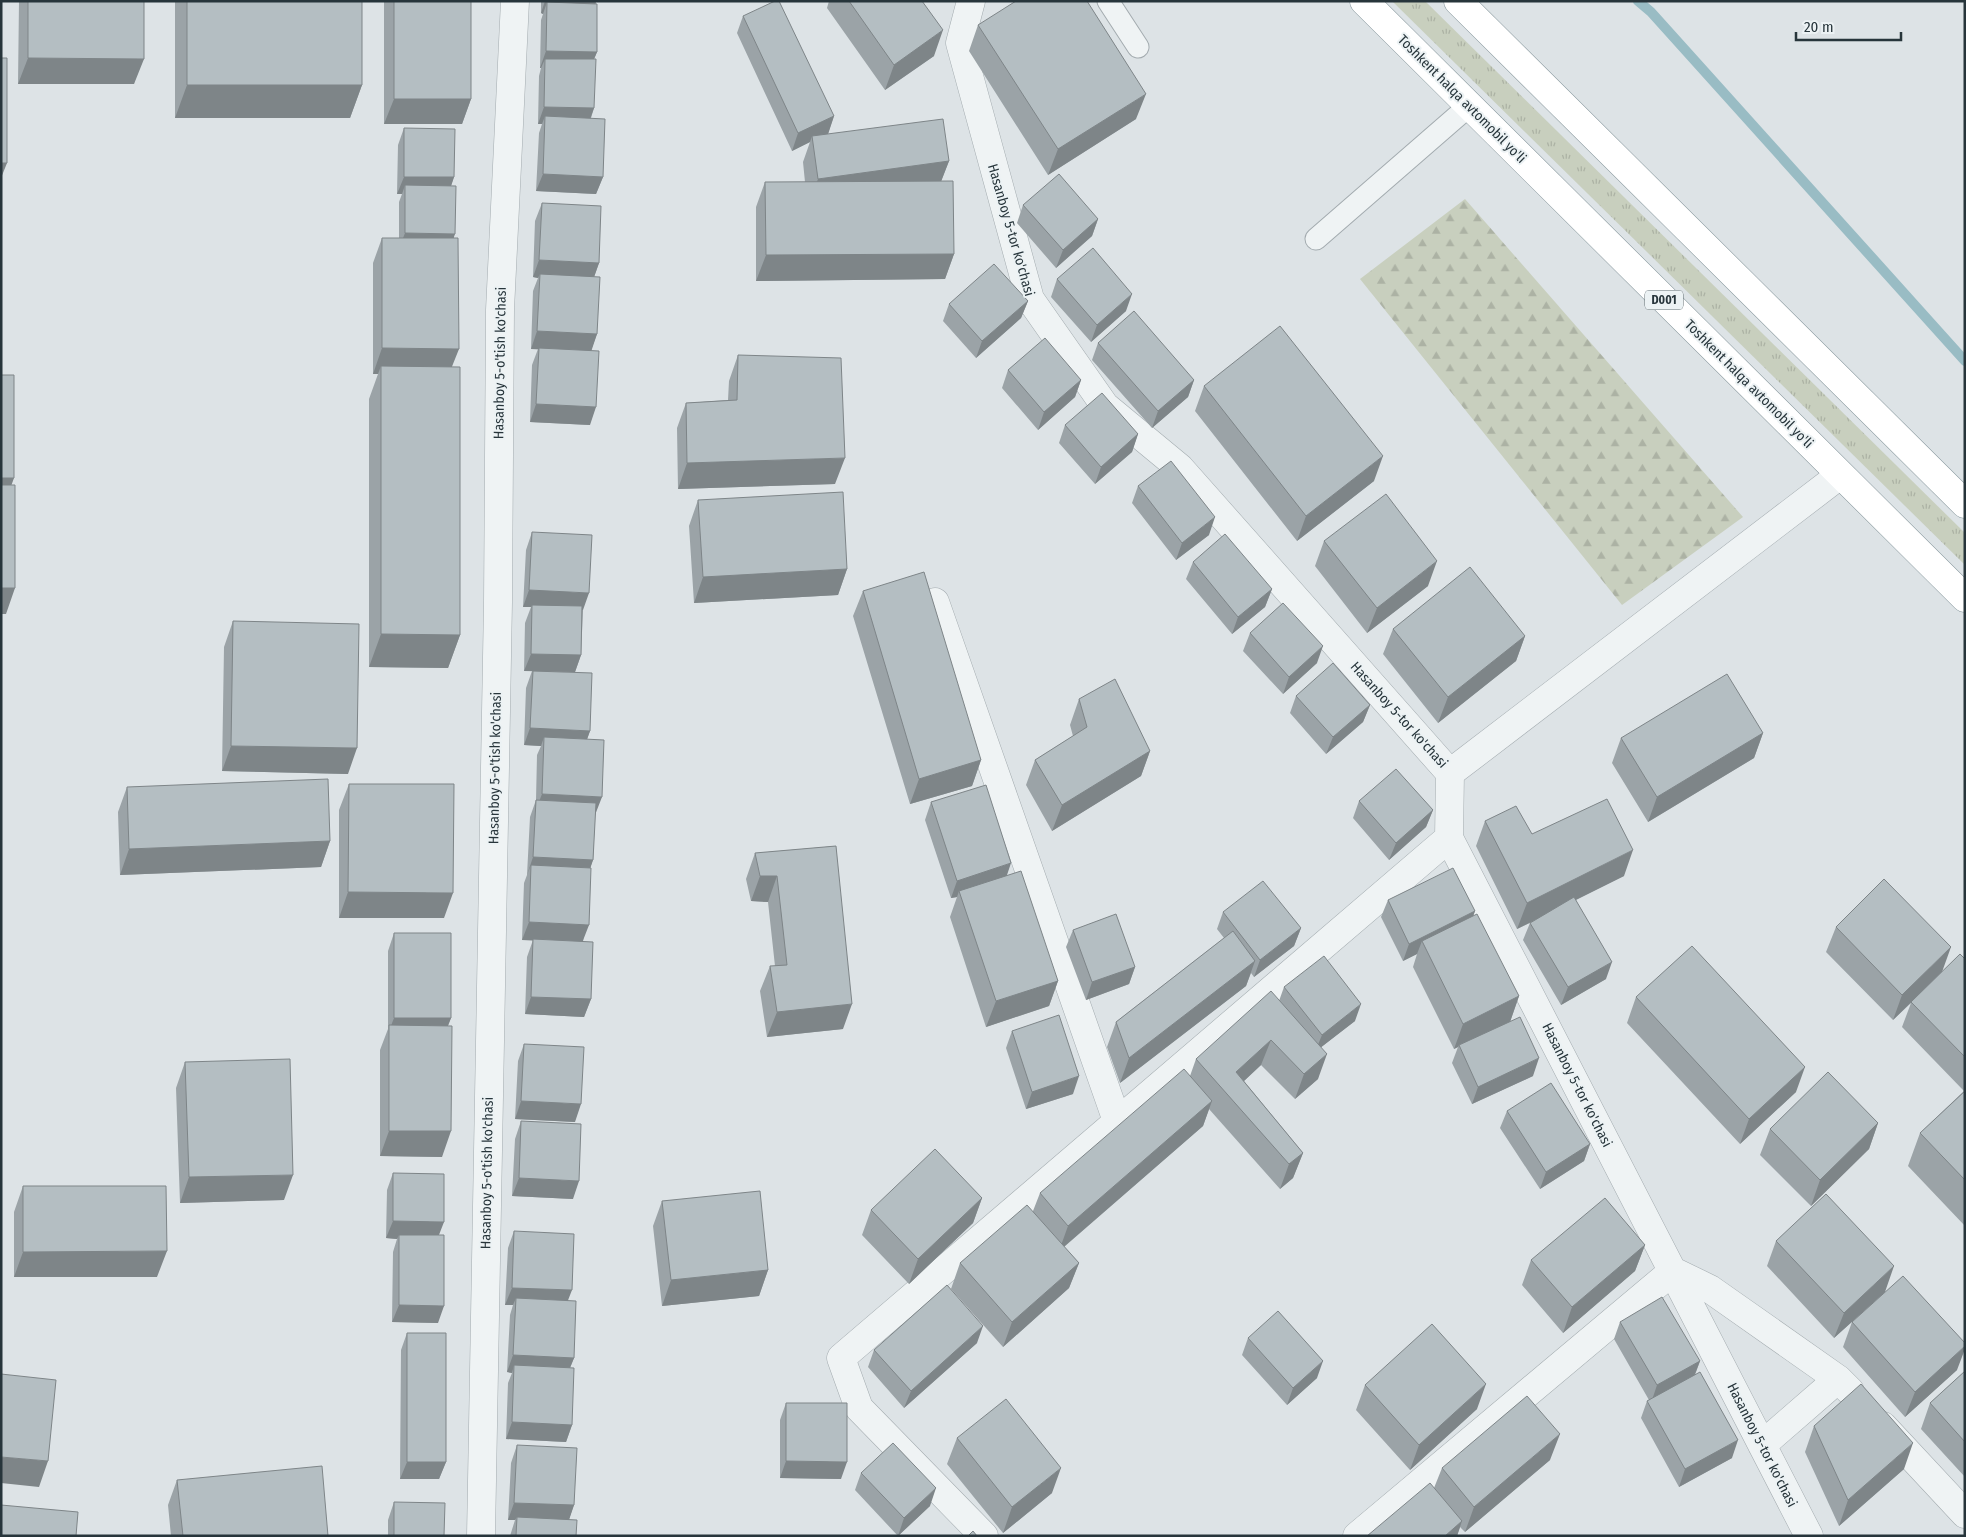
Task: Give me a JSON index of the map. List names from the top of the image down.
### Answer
{
  "streets": {
    "highway": ["Toshkent halqa avtomobil yo'li", "D001"],
    "street": ["Hasanboy 5-tor ko'chasi", "Hasanboy 5-o'tish ko'chasi"]
  },
  "scale_bar": "20 m"
}
